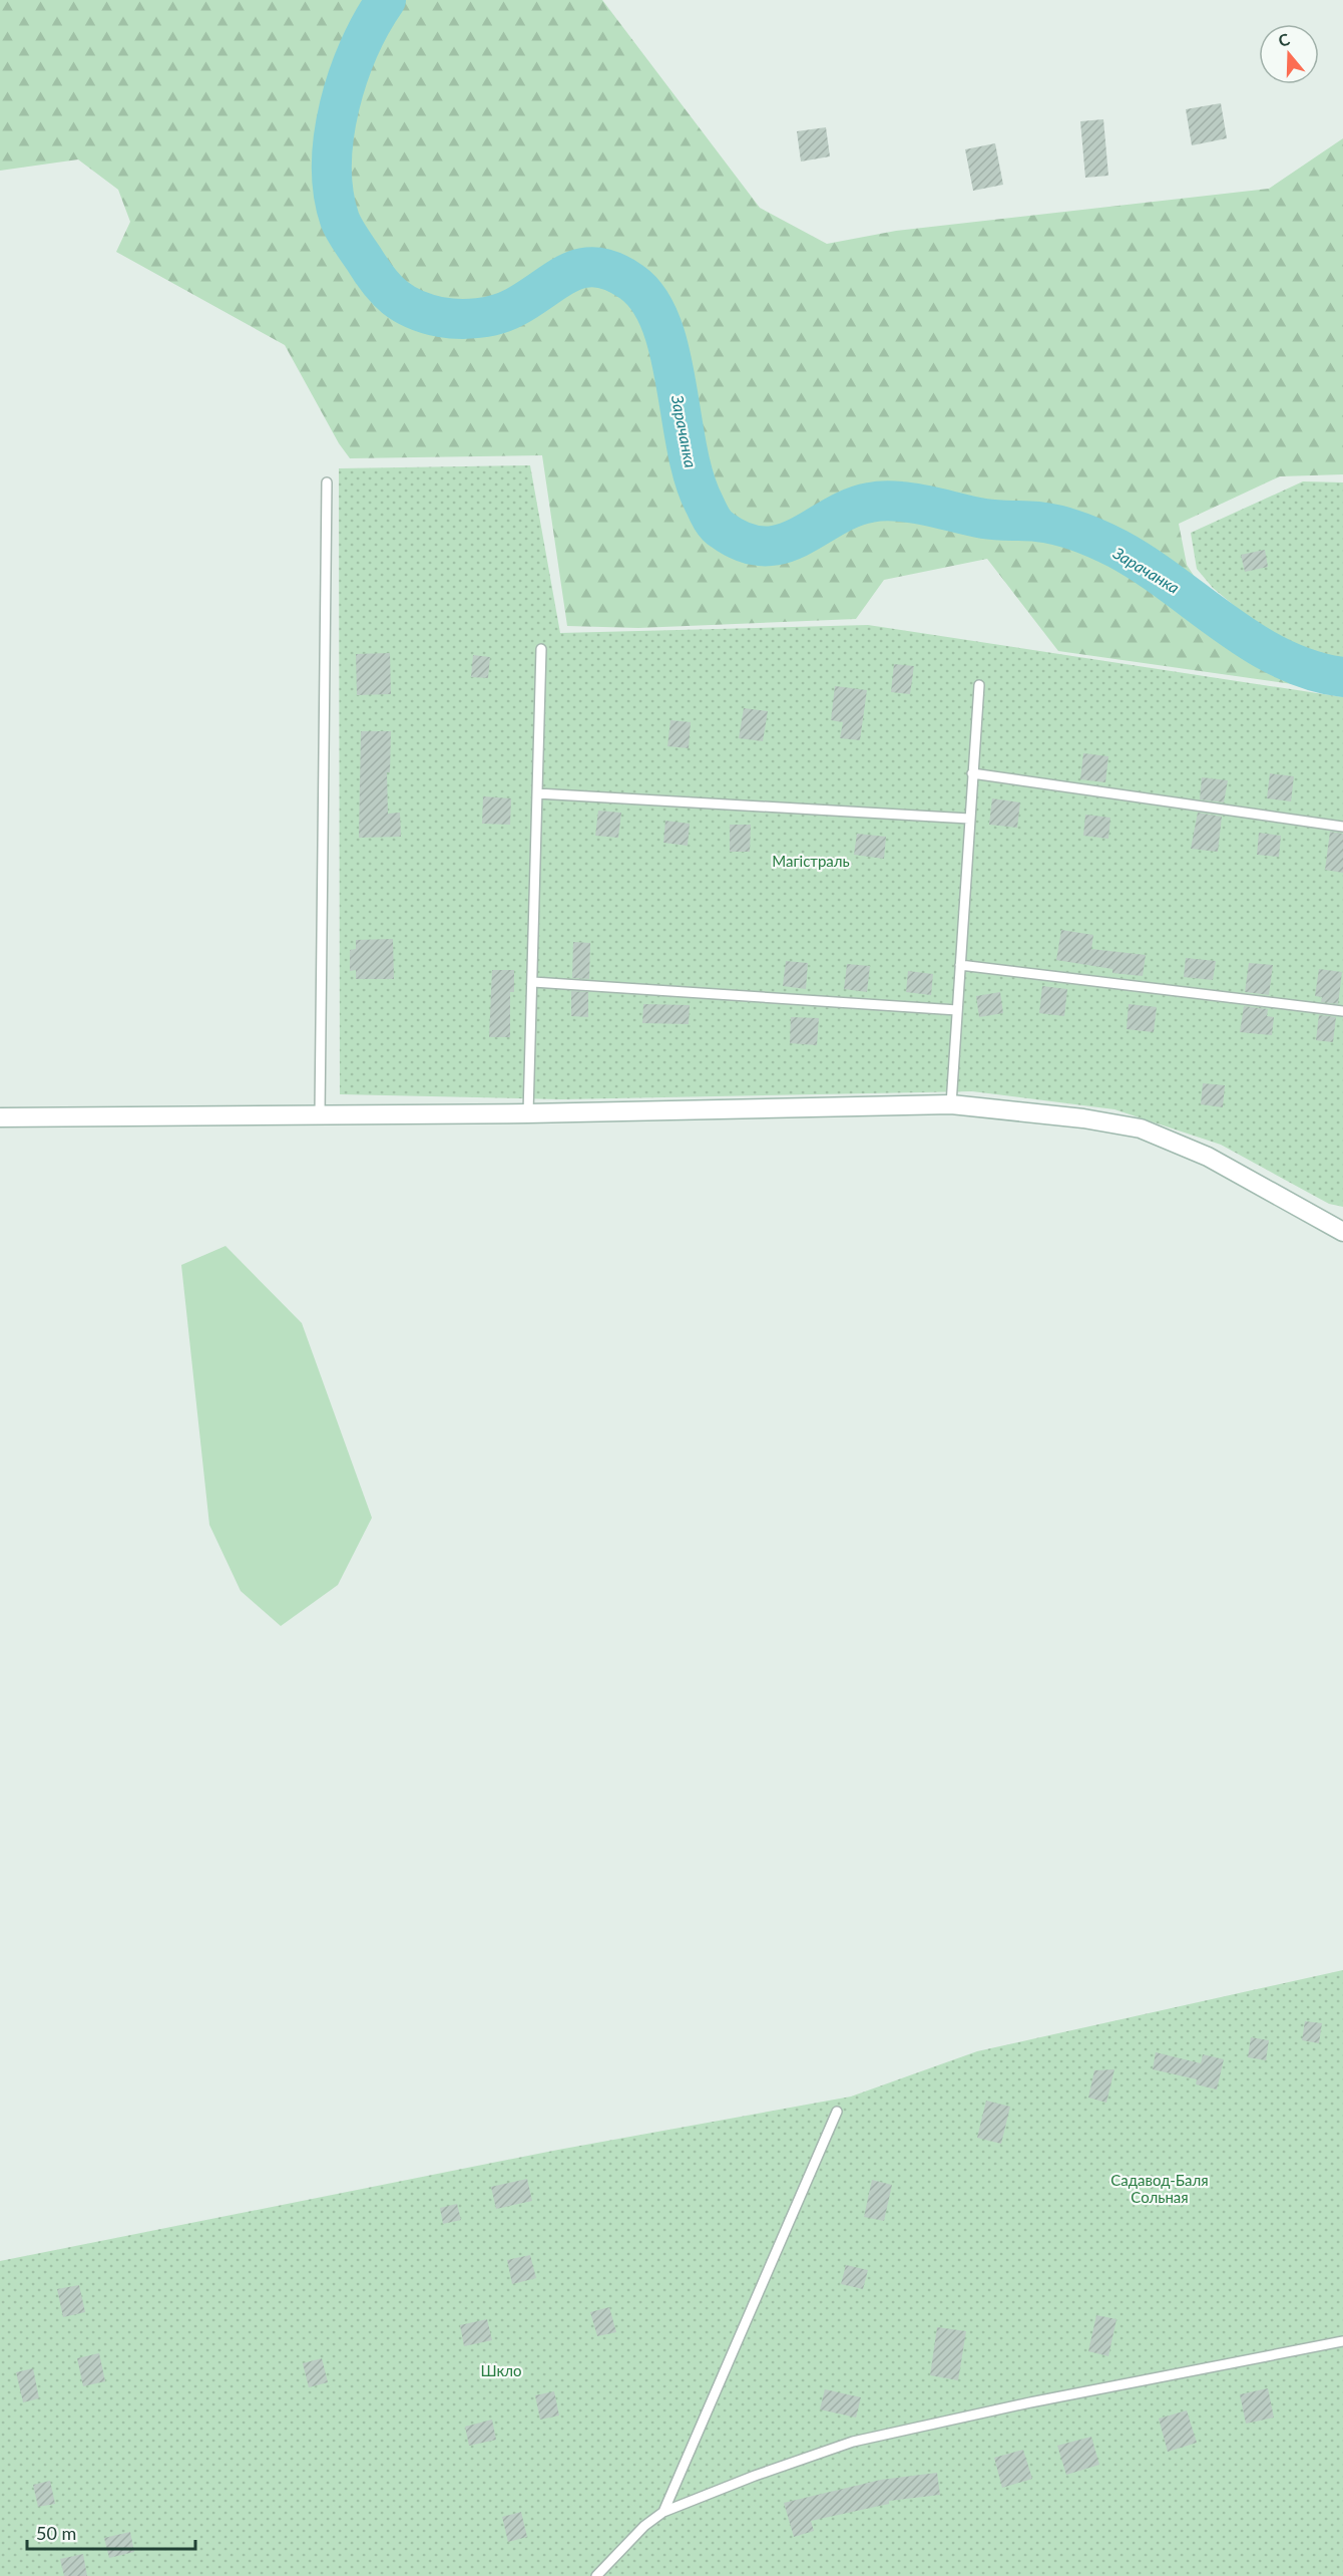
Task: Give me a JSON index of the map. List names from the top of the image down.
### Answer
{
  "water": ["Зарачанка"],
  "parks": ["Магістраль", "Садавод-Баля Сольная", "Шкло"],
  "scale_bar": "50 m",
  "north": "top"
}
